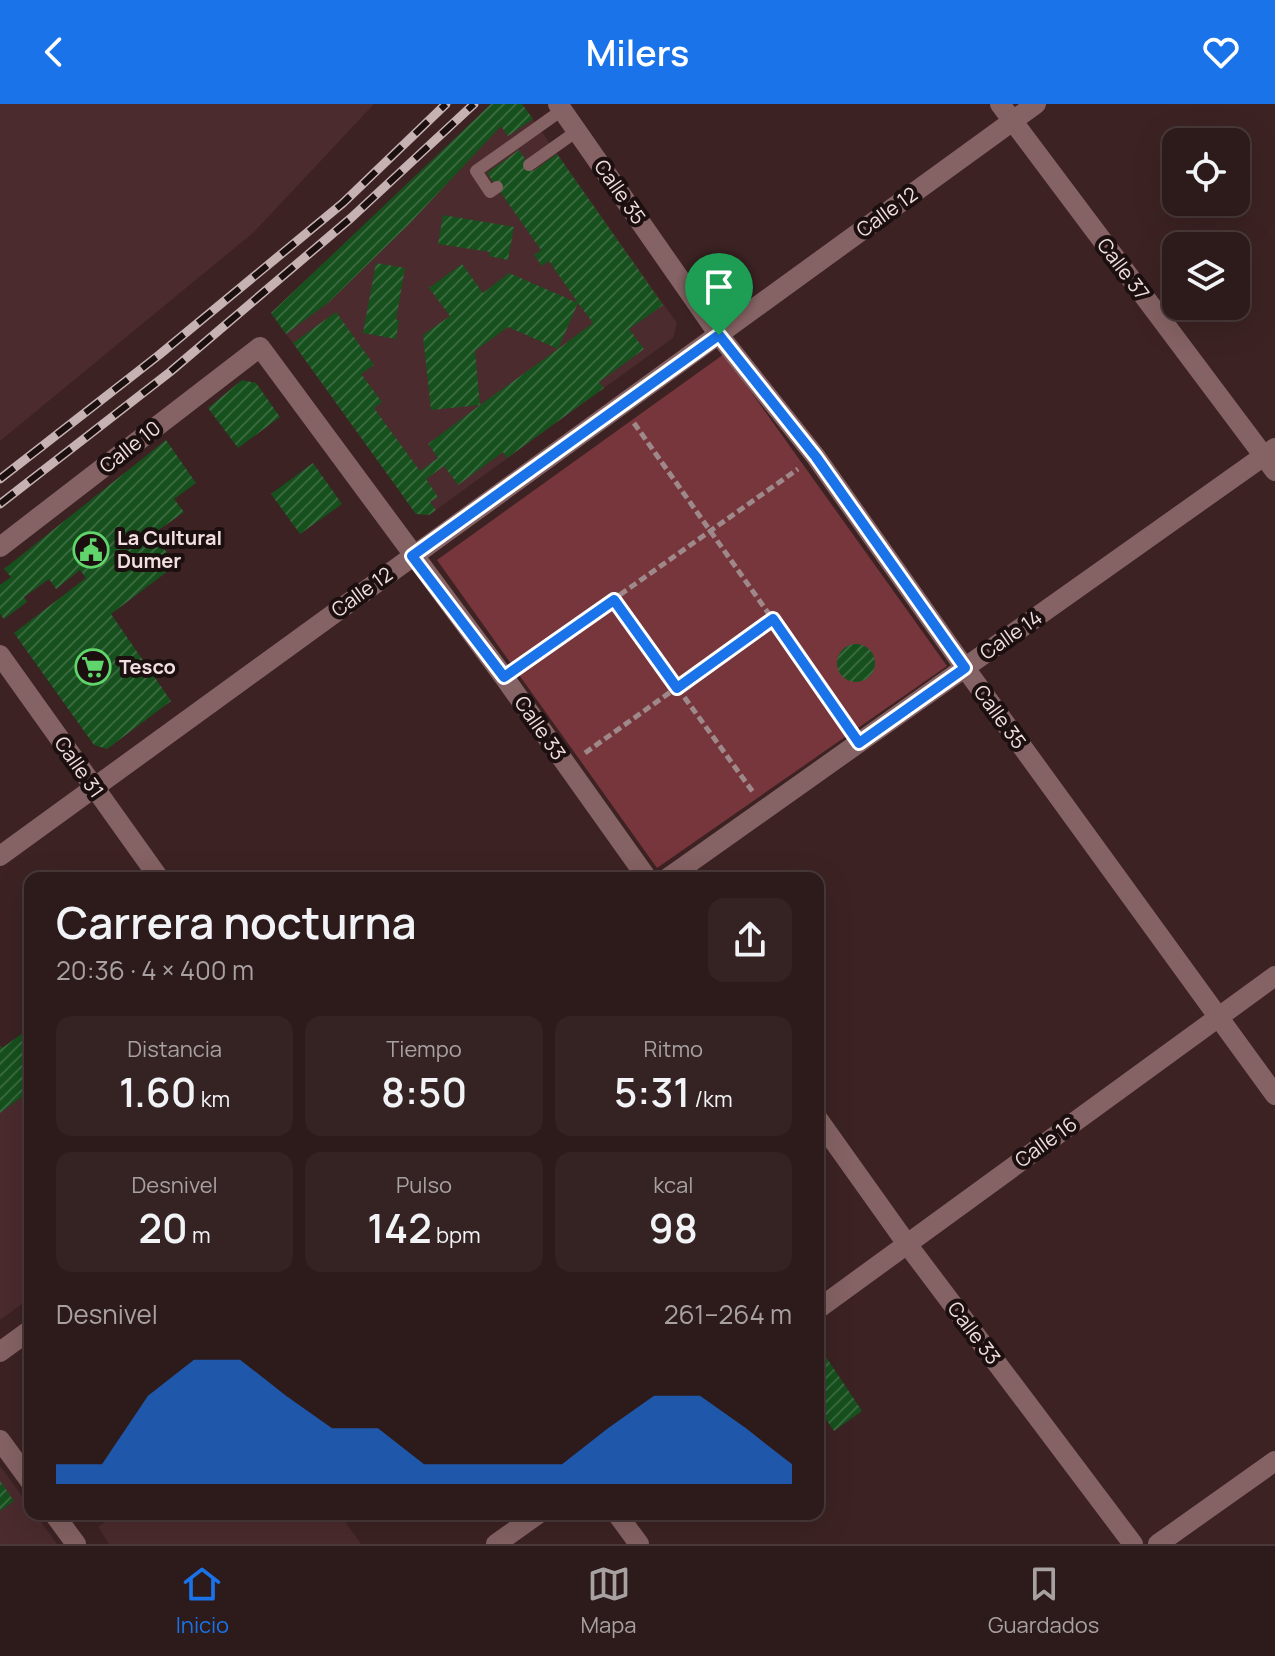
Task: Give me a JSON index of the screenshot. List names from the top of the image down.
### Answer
{
  "streets": {
    "street": [
      "Calle 35",
      "Calle 12",
      "Calle 37",
      "Calle 10",
      "Calle 14",
      "Calle 33",
      "Calle 31",
      "Calle 16"
    ]
  },
  "crossings": [
    ["Calle 35", "Calle 12"],
    ["Calle 35", "Calle 14"],
    ["Calle 35", "Calle 16"],
    ["Calle 12", "Calle 37"],
    ["Calle 12", "Calle 33"],
    ["Calle 12", "Calle 31"],
    ["Calle 37", "Calle 14"],
    ["Calle 10", "Calle 33"],
    ["Calle 33", "Calle 16"]
  ],
  "places": {
    "public building": ["La Cultural Dumer"],
    "supermarket": ["Tesco"]
  },
  "page": {
    "header": "Milers",
    "heading": ["Carrera nocturna", "20:36 · 4 × 400 m"],
    "stats": [
      ["Distancia", "1.60 km"],
      ["Tiempo", "8:50"],
      ["Ritmo", "5:31 /km"],
      ["Desnivel", "20 m"],
      ["Pulso", "142 bpm"],
      ["kcal", "98"]
    ],
    "chart": ["Desnivel", "261–264 m"],
    "tabs": ["Inicio", "Mapa", "Guardados"]
  }
}
